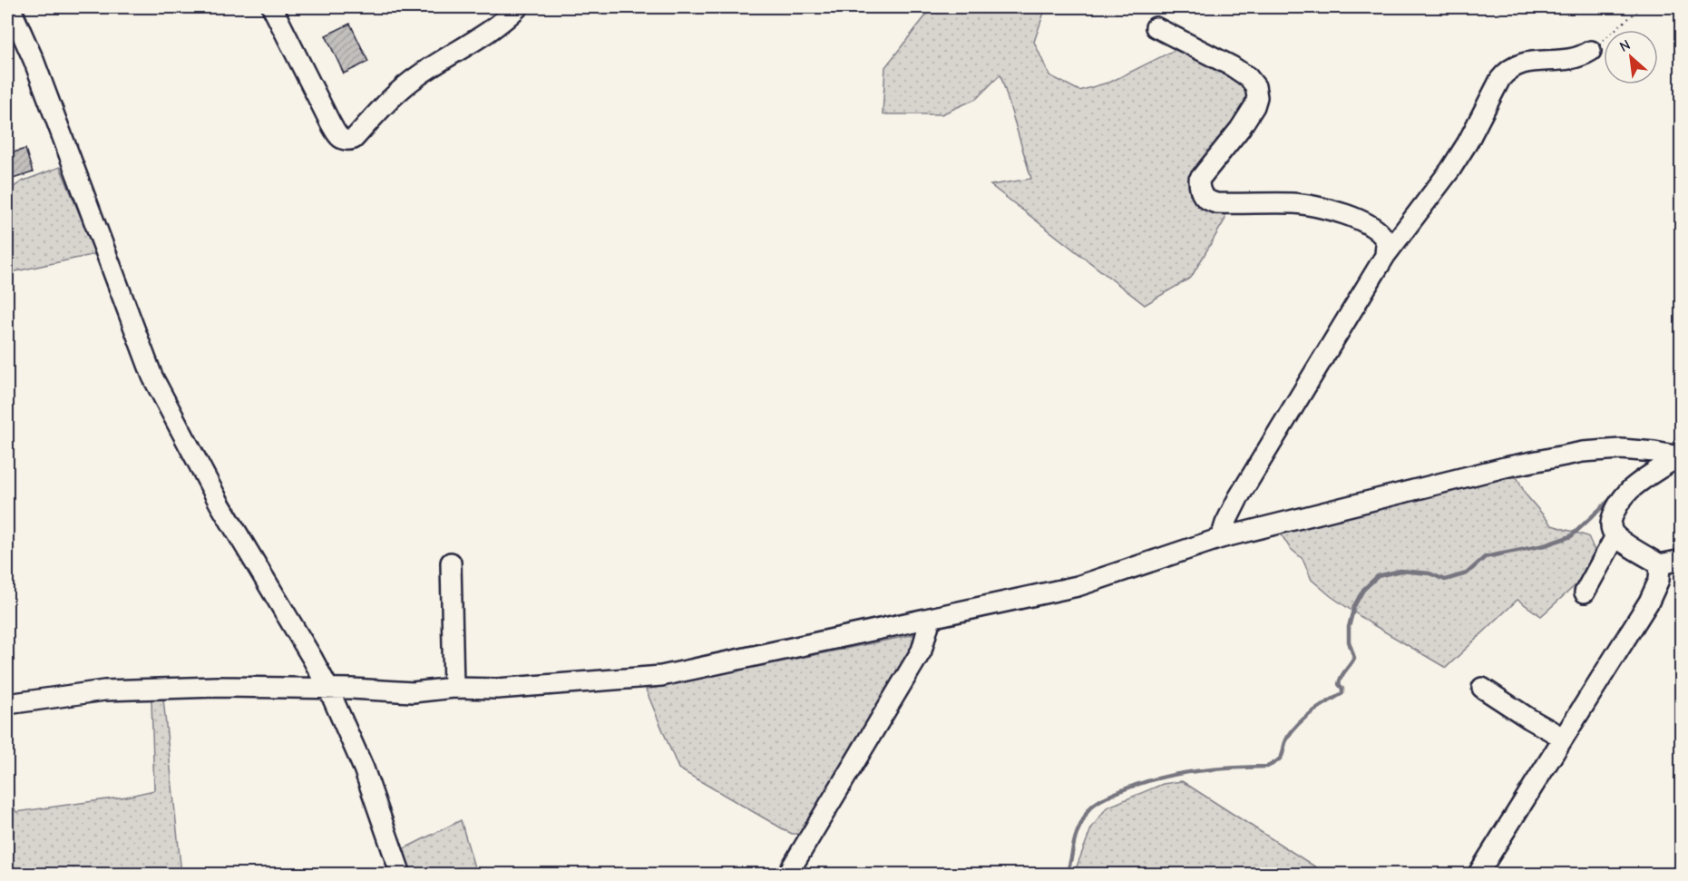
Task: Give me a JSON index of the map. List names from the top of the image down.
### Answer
{
  "north": "top left"
}
